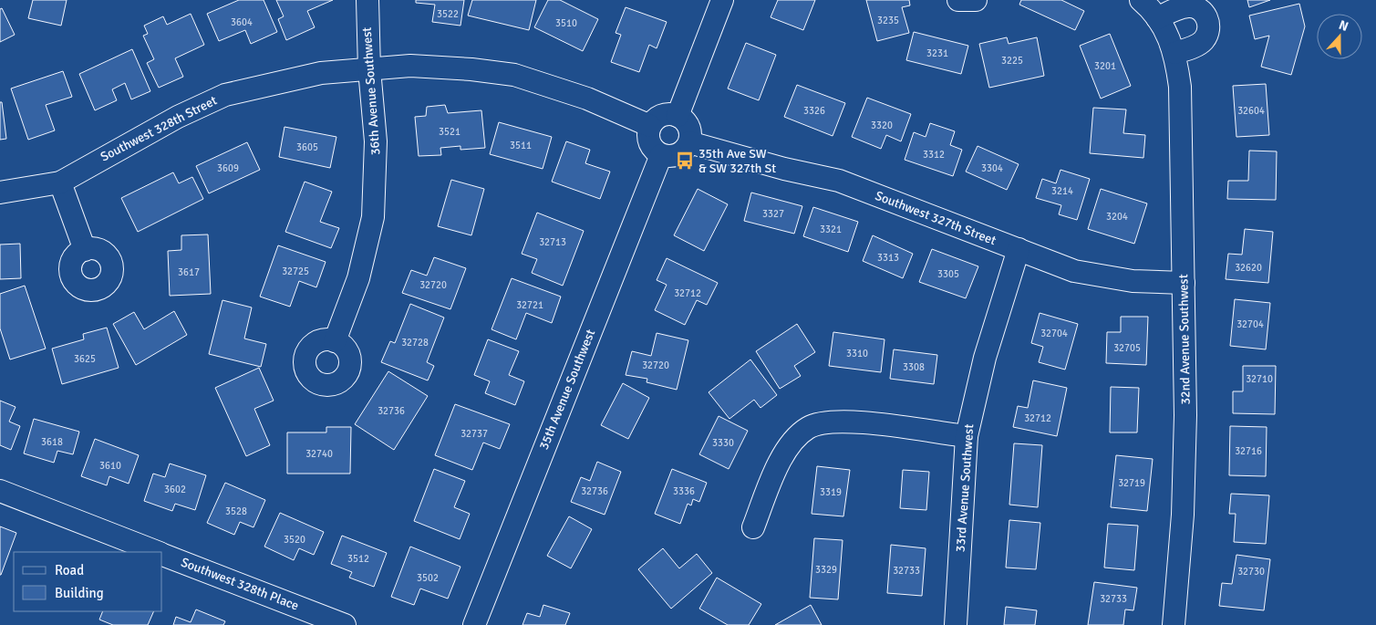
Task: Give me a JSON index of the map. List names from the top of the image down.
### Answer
{
  "streets": {
    "street": [
      "36th Avenue Southwest",
      "Southwest 328th Street",
      "Southwest 327th Street",
      "32nd Avenue Southwest",
      "35th Avenue Southwest",
      "33rd Avenue Southwest",
      "Southwest 328th Place"
    ]
  },
  "crossings": [
    ["36th Avenue Southwest", "Southwest 328th Street"],
    ["Southwest 327th Street", "32nd Avenue Southwest"],
    ["Southwest 327th Street", "35th Avenue Southwest"],
    ["Southwest 327th Street", "33rd Avenue Southwest"]
  ],
  "places": {
    "bus stop": ["35th Ave SW & SW 327th St"]
  },
  "house_numbers": [
    "3522",
    "3235",
    "3604",
    "3510",
    "3231",
    "3225",
    "3201",
    "3326",
    "32604",
    "3320",
    "3521",
    "3511",
    "3605",
    "3312",
    "3609",
    "3304",
    "3214",
    "3327",
    "3204",
    "3321",
    "32713",
    "3313",
    "32620",
    "32725",
    "3617",
    "3305",
    "32720",
    "32712",
    "32721",
    "32704",
    "32704",
    "32728",
    "32705",
    "3310",
    "3625",
    "32720",
    "3308",
    "32710",
    "32736",
    "32712",
    "32737",
    "3618",
    "3330",
    "32716",
    "32740",
    "3610",
    "32719",
    "3602",
    "32736",
    "3336",
    "3319",
    "3528",
    "3520",
    "3512",
    "3329",
    "32733",
    "32730",
    "3502",
    "32733"
  ],
  "legend": ["Road", "Building"],
  "north": "top"
}
